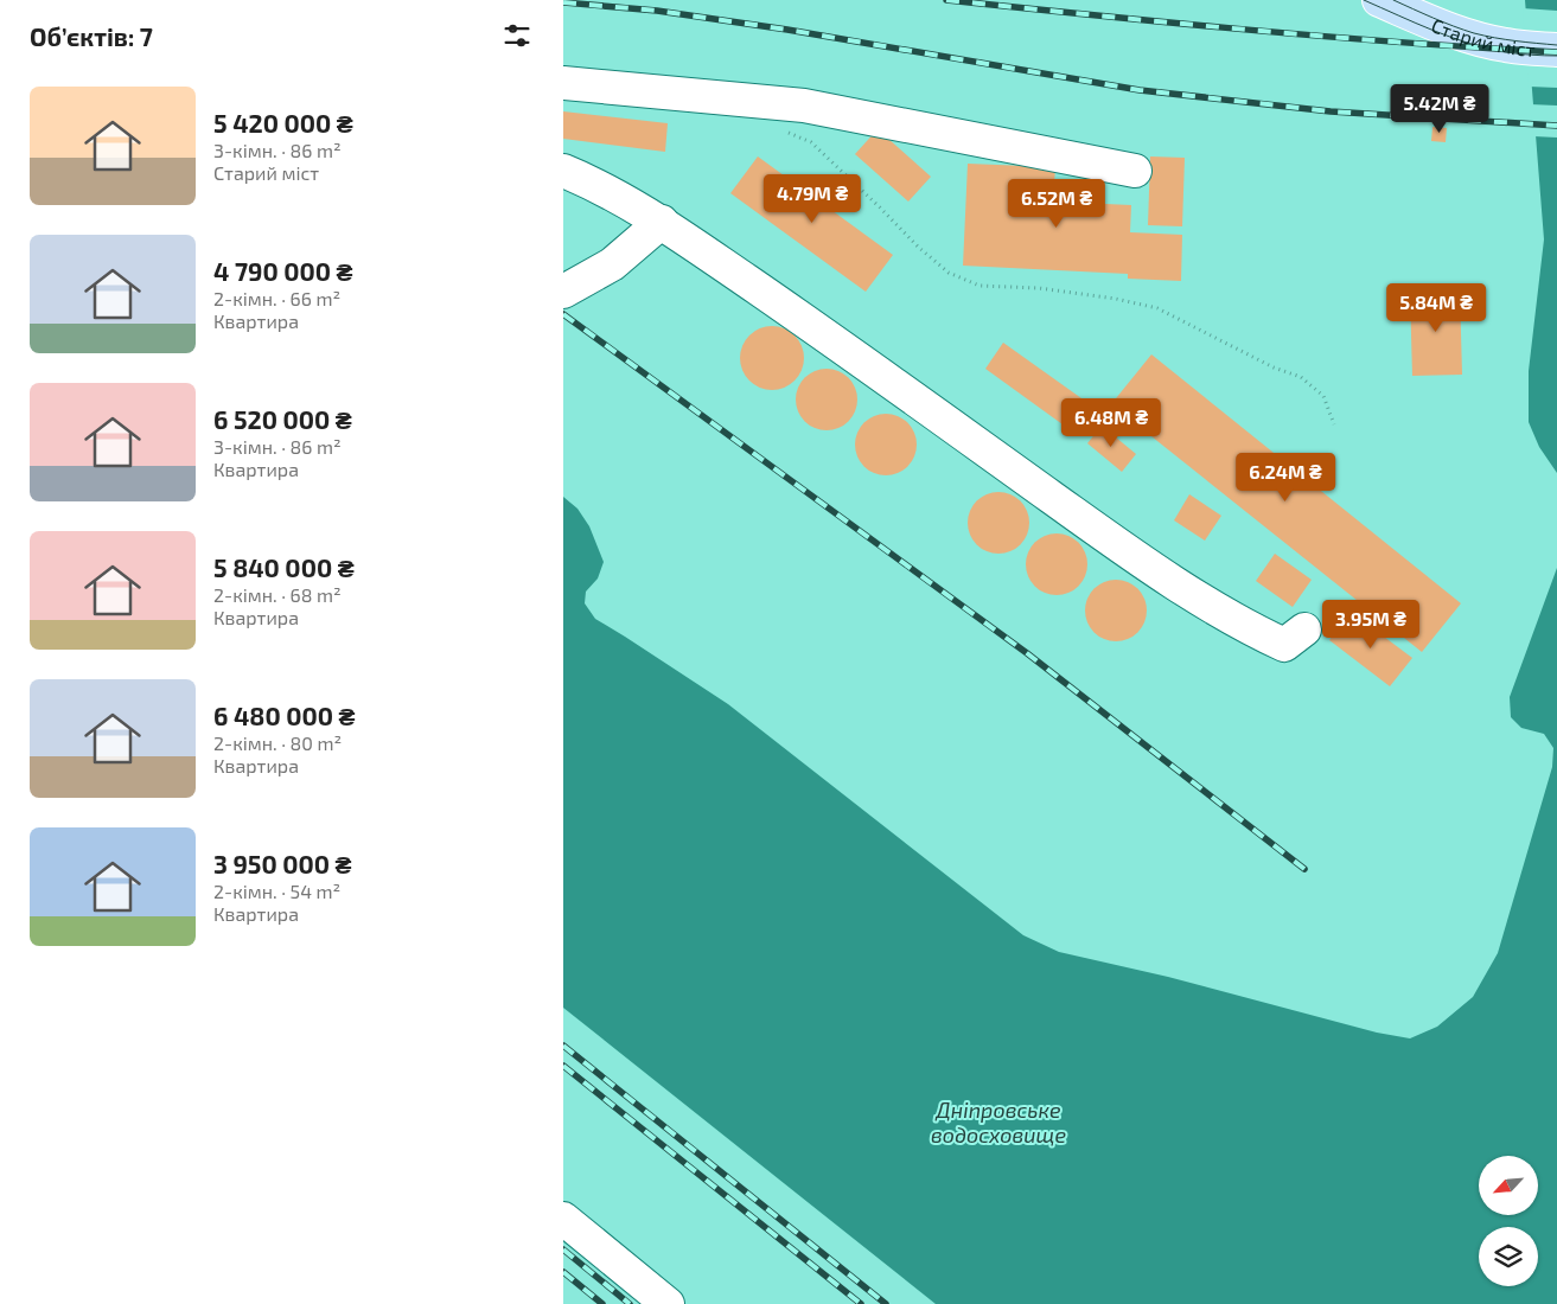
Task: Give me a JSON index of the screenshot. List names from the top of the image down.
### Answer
{
  "streets": {
    "main road": ["Старий міст"]
  },
  "water": ["Дніпровське водосховище"],
  "north": "bottom left",
  "page": {
    "heading": "Об’єктів: 7",
    "list": [
      {
        "name": "5 420 000 ₴",
        "note": "3-кімн. · 86 m² · Старий міст"
      },
      {
        "name": "4 790 000 ₴",
        "note": "2-кімн. · 66 m² · Квартира"
      },
      {
        "name": "6 520 000 ₴",
        "note": "3-кімн. · 86 m² · Квартира"
      },
      {
        "name": "5 840 000 ₴",
        "note": "2-кімн. · 68 m² · Квартира"
      },
      {
        "name": "6 480 000 ₴",
        "note": "2-кімн. · 80 m² · Квартира"
      },
      {
        "name": "3 950 000 ₴",
        "note": "2-кімн. · 54 m² · Квартира"
      }
    ],
    "price": [
      "5.42M ₴",
      "4.79M ₴",
      "6.52M ₴",
      "5.84M ₴",
      "6.48M ₴",
      "6.24M ₴",
      "3.95M ₴"
    ]
  }
}
